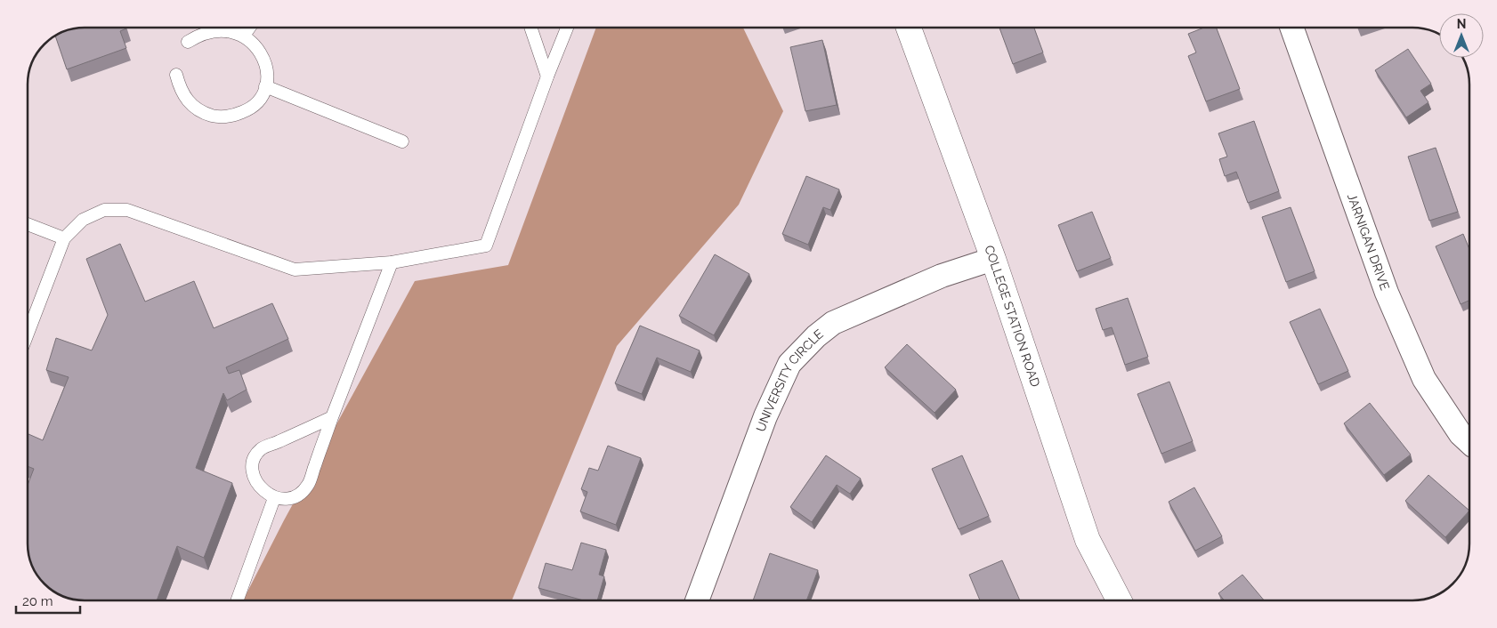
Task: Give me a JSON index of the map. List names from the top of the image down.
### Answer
{
  "streets": {
    "main road": ["COLLEGE STATION ROAD"],
    "street": ["JARNIGAN DRIVE", "UNIVERSITY CIRCLE"]
  },
  "crossings": [
    ["COLLEGE STATION ROAD", "UNIVERSITY CIRCLE"]
  ],
  "scale_bar": "20 m",
  "north": "top"
}
